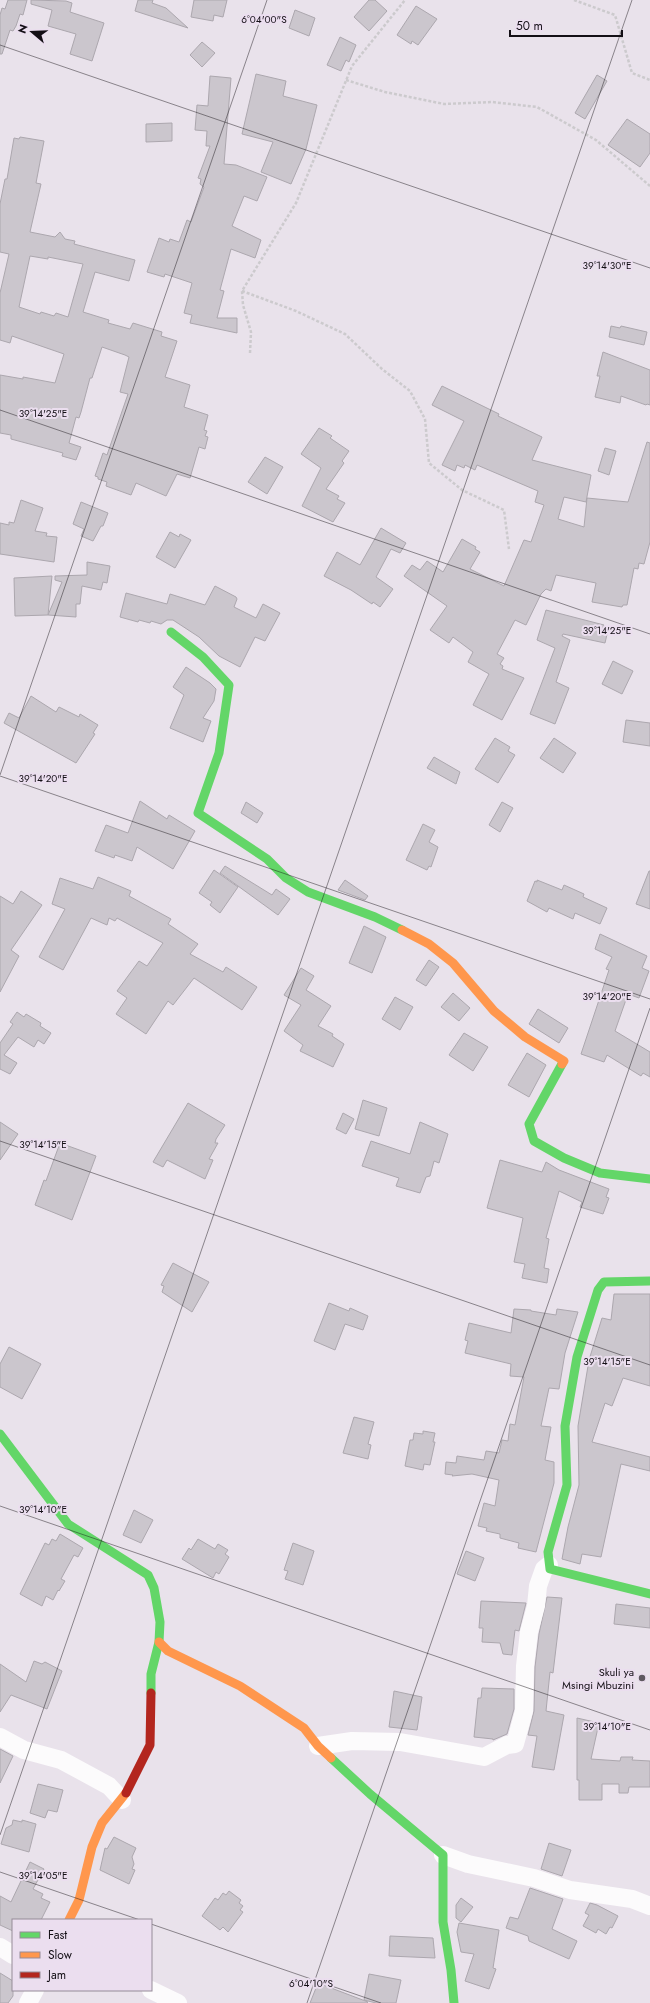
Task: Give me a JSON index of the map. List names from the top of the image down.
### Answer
{
  "places": ["Skuli ya Msingi Mbuzini"],
  "legend": ["Fast", "Slow", "Jam"],
  "scale_bar": "50 m",
  "north": "left",
  "coordinates": [
    "6°04'00\"S",
    "39°14'30\"E",
    "39°14'25\"E",
    "39°14'20\"E",
    "39°14'15\"E",
    "39°14'10\"E",
    "39°14'05\"E",
    "6°04'10\"S"
  ]
}
